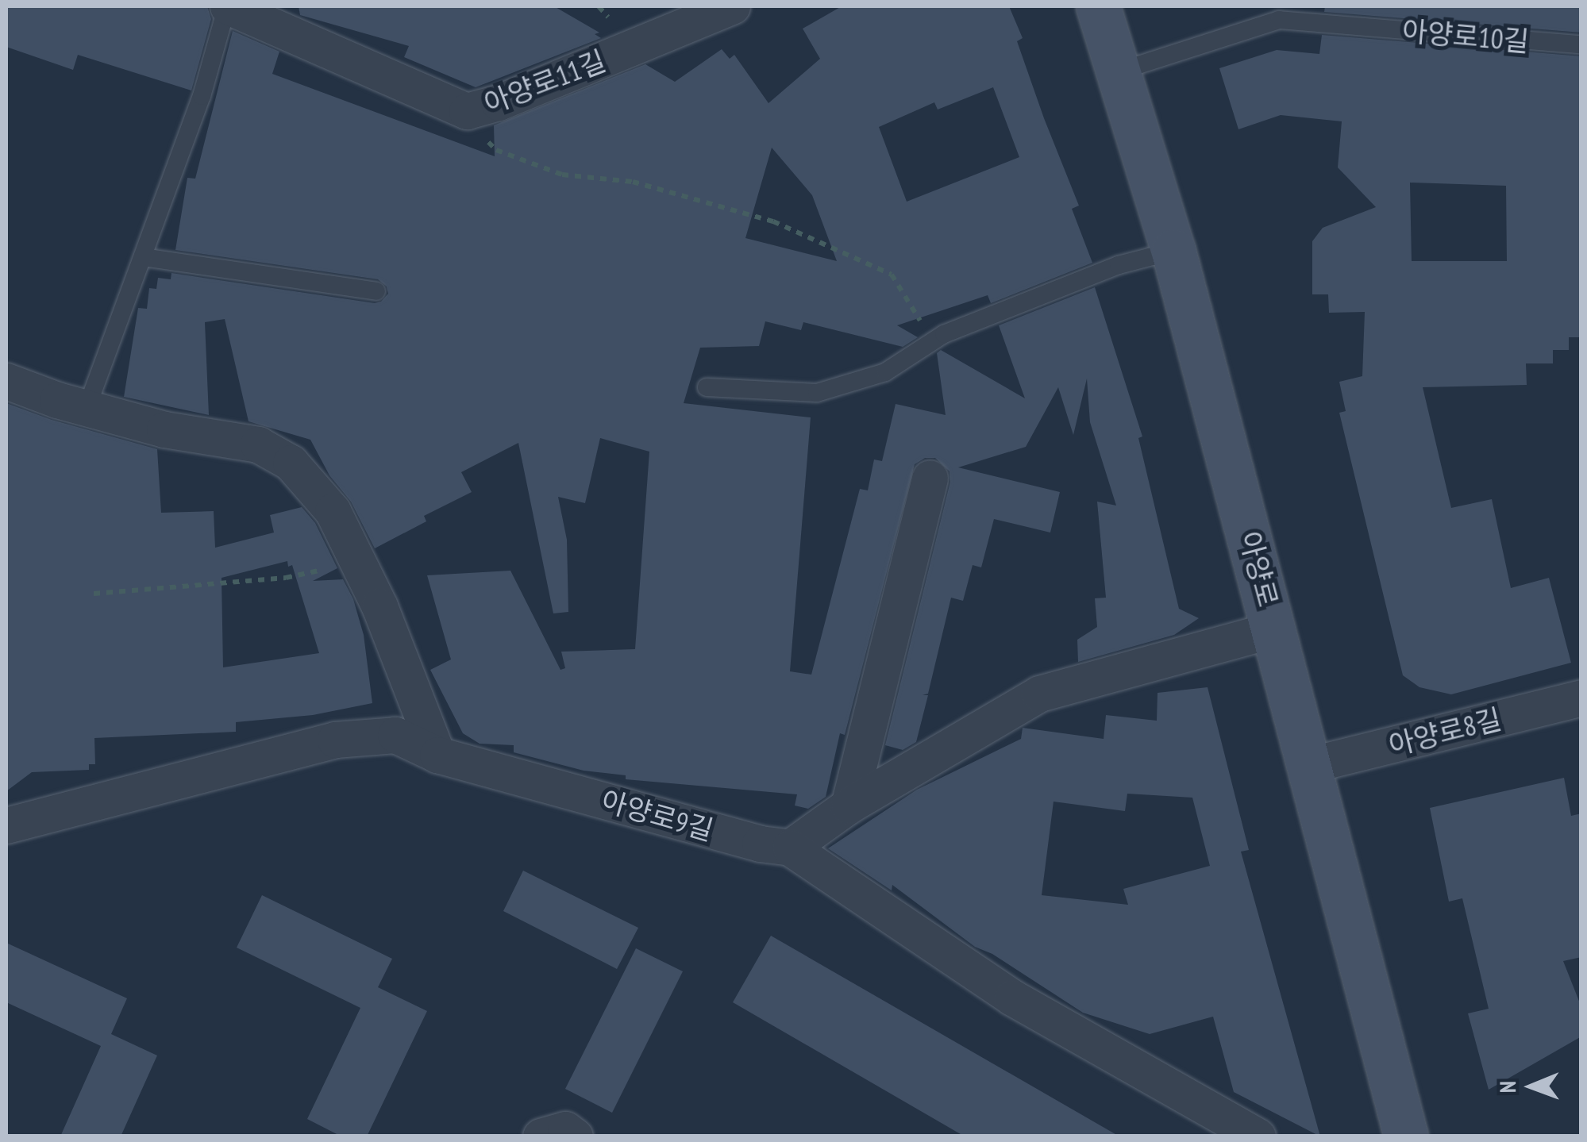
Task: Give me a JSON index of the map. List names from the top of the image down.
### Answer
{
  "streets": {
    "main road": ["아양로"],
    "street": ["아양로11길", "아양로8길", "아양로9길"],
    "lane": ["아양로10길"]
  },
  "crossings": [
    ["아양로10길", "아양로"],
    ["아양로", "아양로8길"]
  ],
  "north": "left"
}
